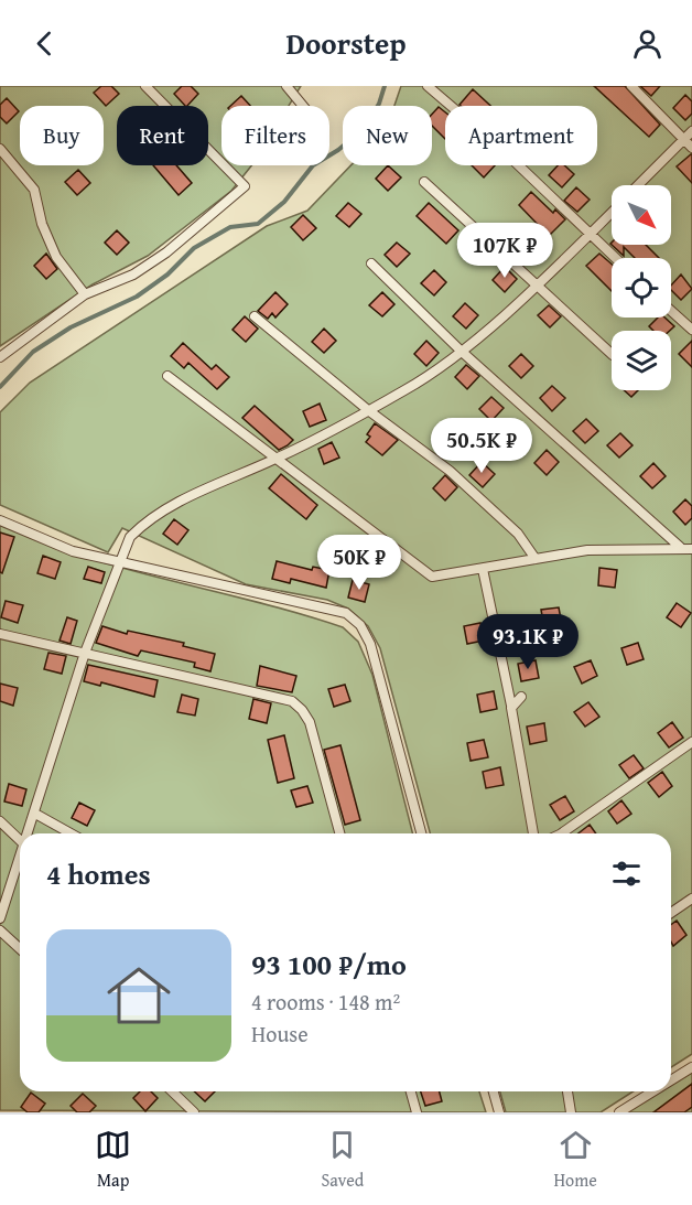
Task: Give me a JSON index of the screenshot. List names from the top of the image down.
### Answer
{
  "north": "bottom right",
  "page": {
    "header": "Doorstep",
    "chip": [
      "Buy",
      "Rent",
      "Filters",
      "New",
      "Apartment"
    ],
    "price": [
      "107K ₽",
      "50.5K ₽",
      "50K ₽",
      "93.1K ₽"
    ],
    "heading": "4 homes",
    "list": [
      {
        "name": "93 100 ₽/mo",
        "note": "4 rooms · 148 m² · House"
      }
    ],
    "tabs": ["Map", "Saved", "Home"]
  }
}
